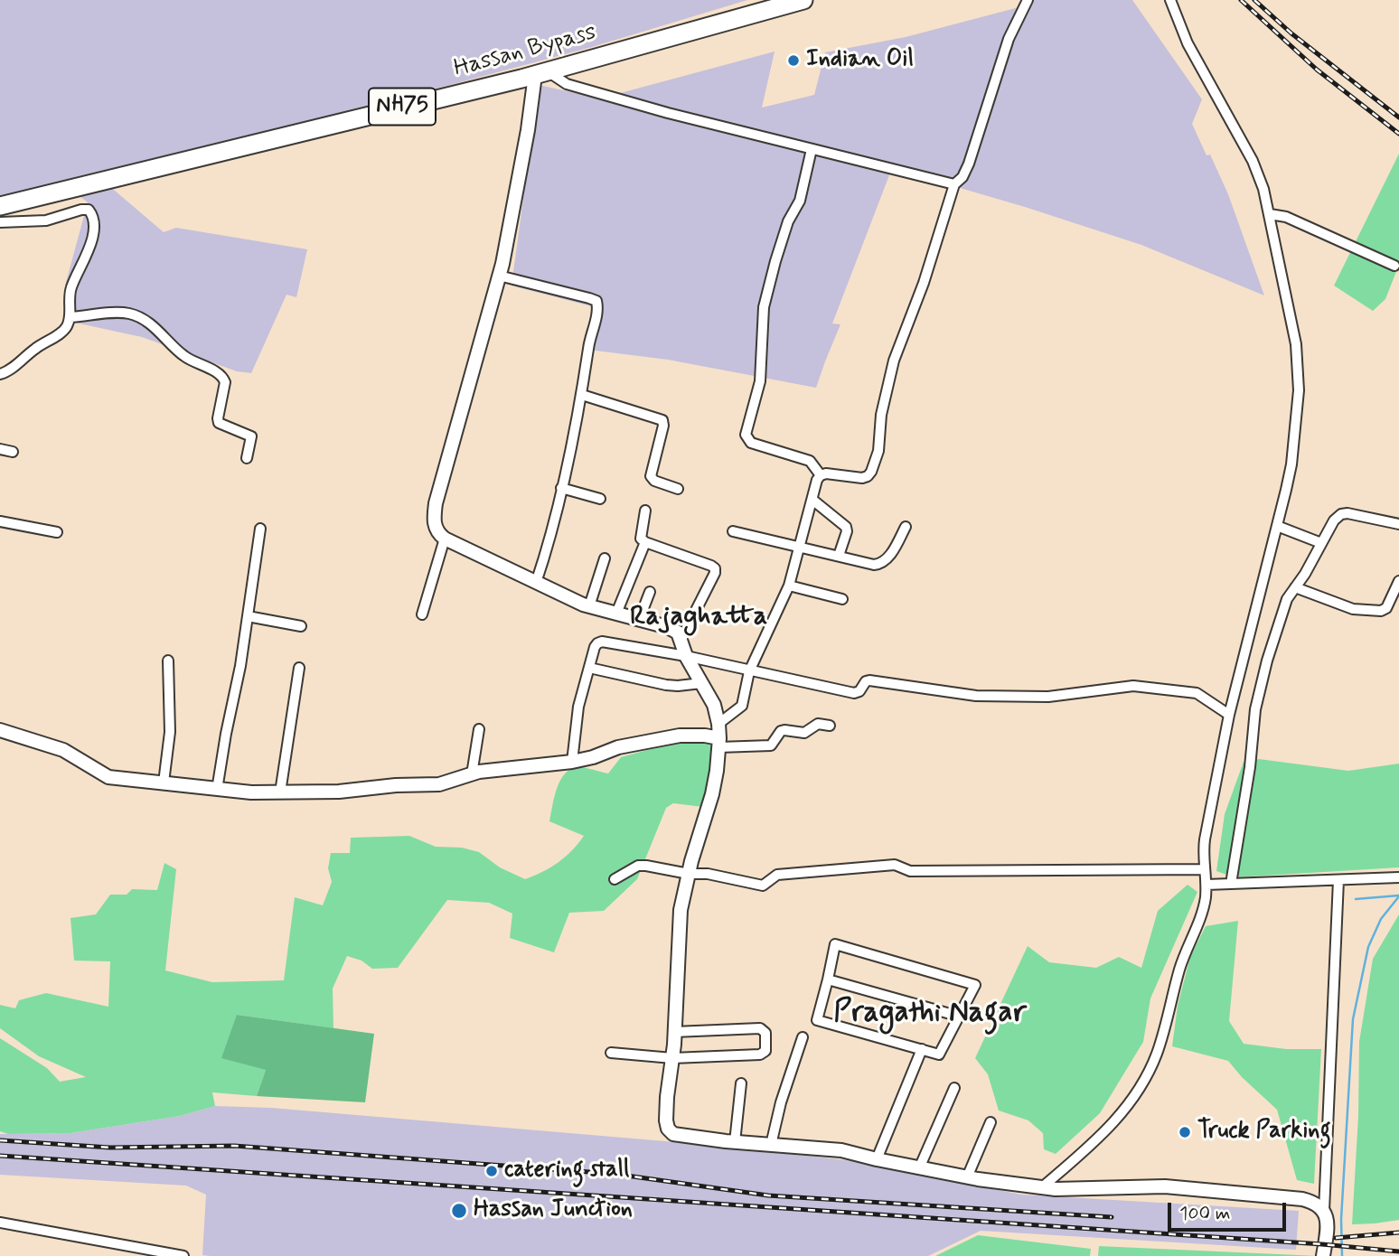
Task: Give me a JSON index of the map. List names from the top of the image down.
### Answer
{
  "streets": {
    "highway": ["Hassan Bypass", "NH75"]
  },
  "districts": ["Rajaghatta", "Pragathi Nagar"],
  "places": [
    "Indian Oil",
    "Truck Parking",
    "catering stall",
    "Hassan Junction"
  ],
  "scale_bar": "100 m"
}
